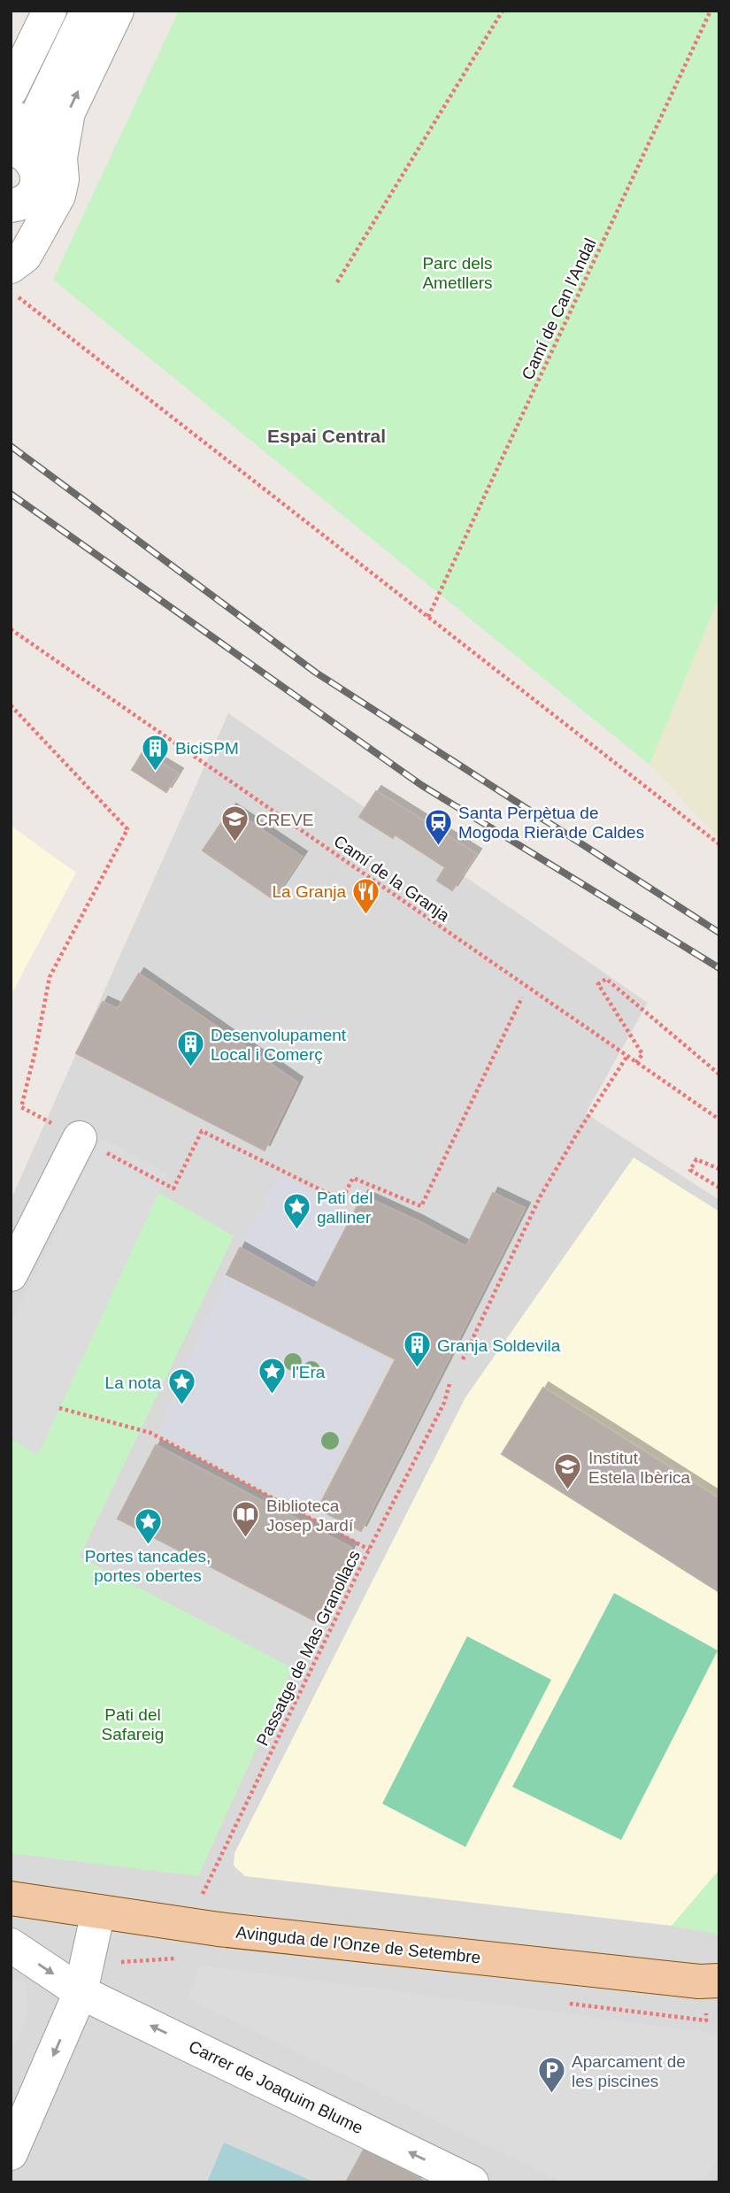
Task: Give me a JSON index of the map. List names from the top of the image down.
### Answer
{
  "streets": {
    "main road": ["Avinguda de l'Onze de Setembre"],
    "street": ["Carrer de Joaquim Blume"],
    "path": ["Camí de Can l'Andal", "Camí de la Granja", "Passatge de Mas Granollacs"]
  },
  "crossings": [
    ["Passatge de Mas Granollacs", "Avinguda de l'Onze de Setembre"]
  ],
  "districts": ["Espai Central"],
  "parks": ["Parc dels Ametllers", "Pati del Safareig"],
  "places": {
    "building": ["BiciSPM", "Desenvolupament Local i Comerç", "Granja Soldevila"],
    "school or university": ["CREVE", "Institut Estela Ibèrica"],
    "station": ["Santa Perpètua de Mogoda Riera de Caldes"],
    "restaurant": ["La Granja"],
    "place": [
      "Pati del galliner",
      "l'Era",
      "La nota",
      "Portes tancades, portes obertes"
    ],
    "library": ["Biblioteca Josep Jardí"],
    "parking": ["Aparcament de les piscines"]
  }
}
